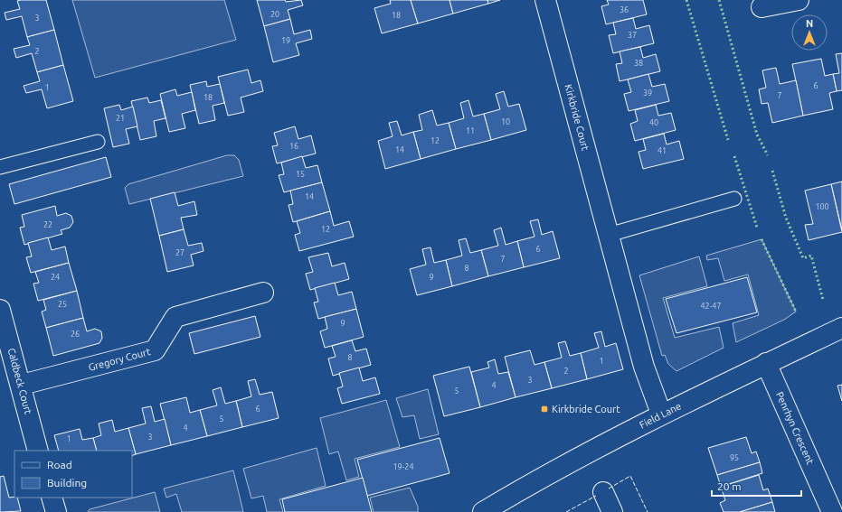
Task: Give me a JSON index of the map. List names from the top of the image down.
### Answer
{
  "streets": {
    "street": [
      "Kirkbride Court",
      "Gregory Court",
      "Caldbeck Court",
      "Field Lane",
      "Penrhyn Crescent"
    ]
  },
  "crossings": [
    ["Kirkbride Court", "Field Lane"],
    ["Gregory Court", "Caldbeck Court"],
    ["Field Lane", "Penrhyn Crescent"]
  ],
  "places": {
    "transit": ["Kirkbride Court"]
  },
  "house_numbers": [
    "36",
    "20",
    "18",
    "3",
    "37",
    "19",
    "2",
    "38",
    "6",
    "1",
    "39",
    "7",
    "18",
    "21",
    "10",
    "40",
    "11",
    "12",
    "16",
    "14",
    "41",
    "15",
    "14",
    "100",
    "22",
    "12",
    "6",
    "27",
    "7",
    "8",
    "24",
    "9",
    "25",
    "42-47",
    "9",
    "26",
    "8",
    "1",
    "2",
    "3",
    "4",
    "5",
    "6",
    "5",
    "4",
    "3",
    "1",
    "95",
    "19-24"
  ],
  "legend": ["Road", "Building"],
  "scale_bar": "20 m",
  "north": "top"
}
